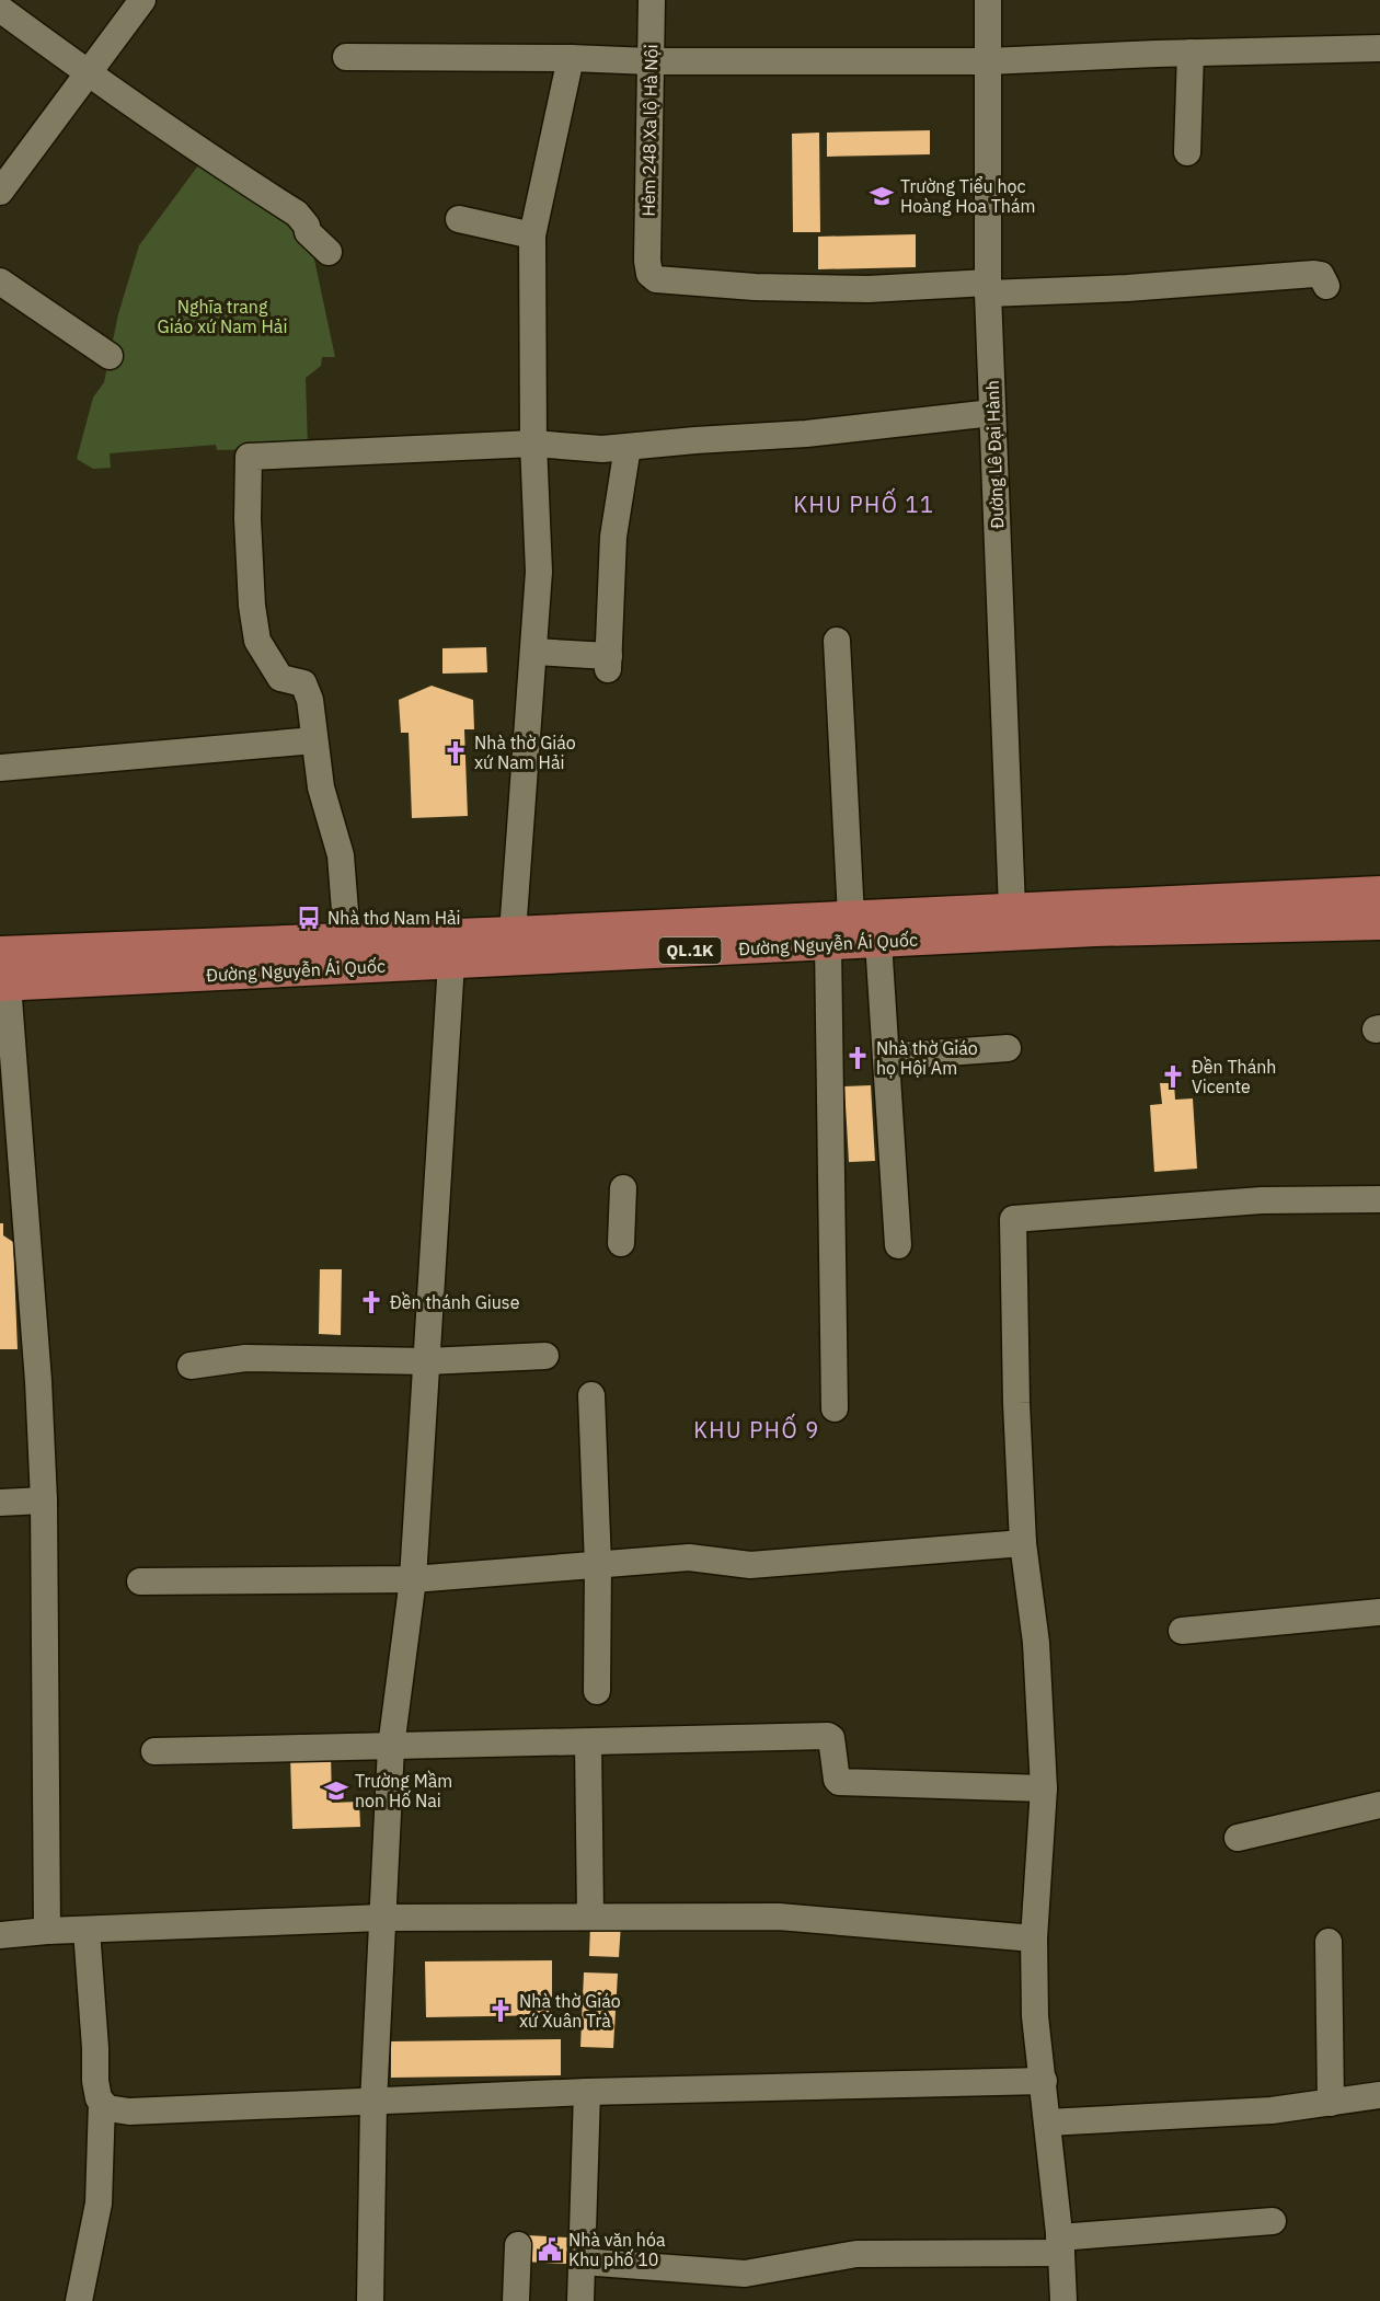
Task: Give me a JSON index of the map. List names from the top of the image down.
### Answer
{
  "streets": {
    "main road": ["Đường Nguyễn Ái Quốc", "QL.1K"],
    "street": ["Hẻm 248 Xa lộ Hà Nội", "Đường Lê Đại Hành"]
  },
  "crossings": [
    ["Hẻm 248 Xa lộ Hà Nội", "Đường Lê Đại Hành"],
    ["Đường Lê Đại Hành", "Đường Nguyễn Ái Quốc"]
  ],
  "districts": ["KHU PHỐ 11", "KHU PHỐ 9"],
  "parks": ["Nghĩa trang Giáo xứ Nam Hải"],
  "places": {
    "school or university": ["Trường Tiểu học Hoàng Hoa Thám", "Trường Mầm non Hố Nai"],
    "church": [
      "Nhà thờ Giáo xứ Nam Hải",
      "Nhà thờ Giáo họ Hội Am",
      "Đền Thánh Vicente",
      "Đền thánh Giuse",
      "Nhà thờ Giáo xứ Xuân Trà"
    ],
    "bus stop": ["Nhà thơ Nam Hải"],
    "public building": ["Nhà văn hóa Khu phố 10"]
  }
}
